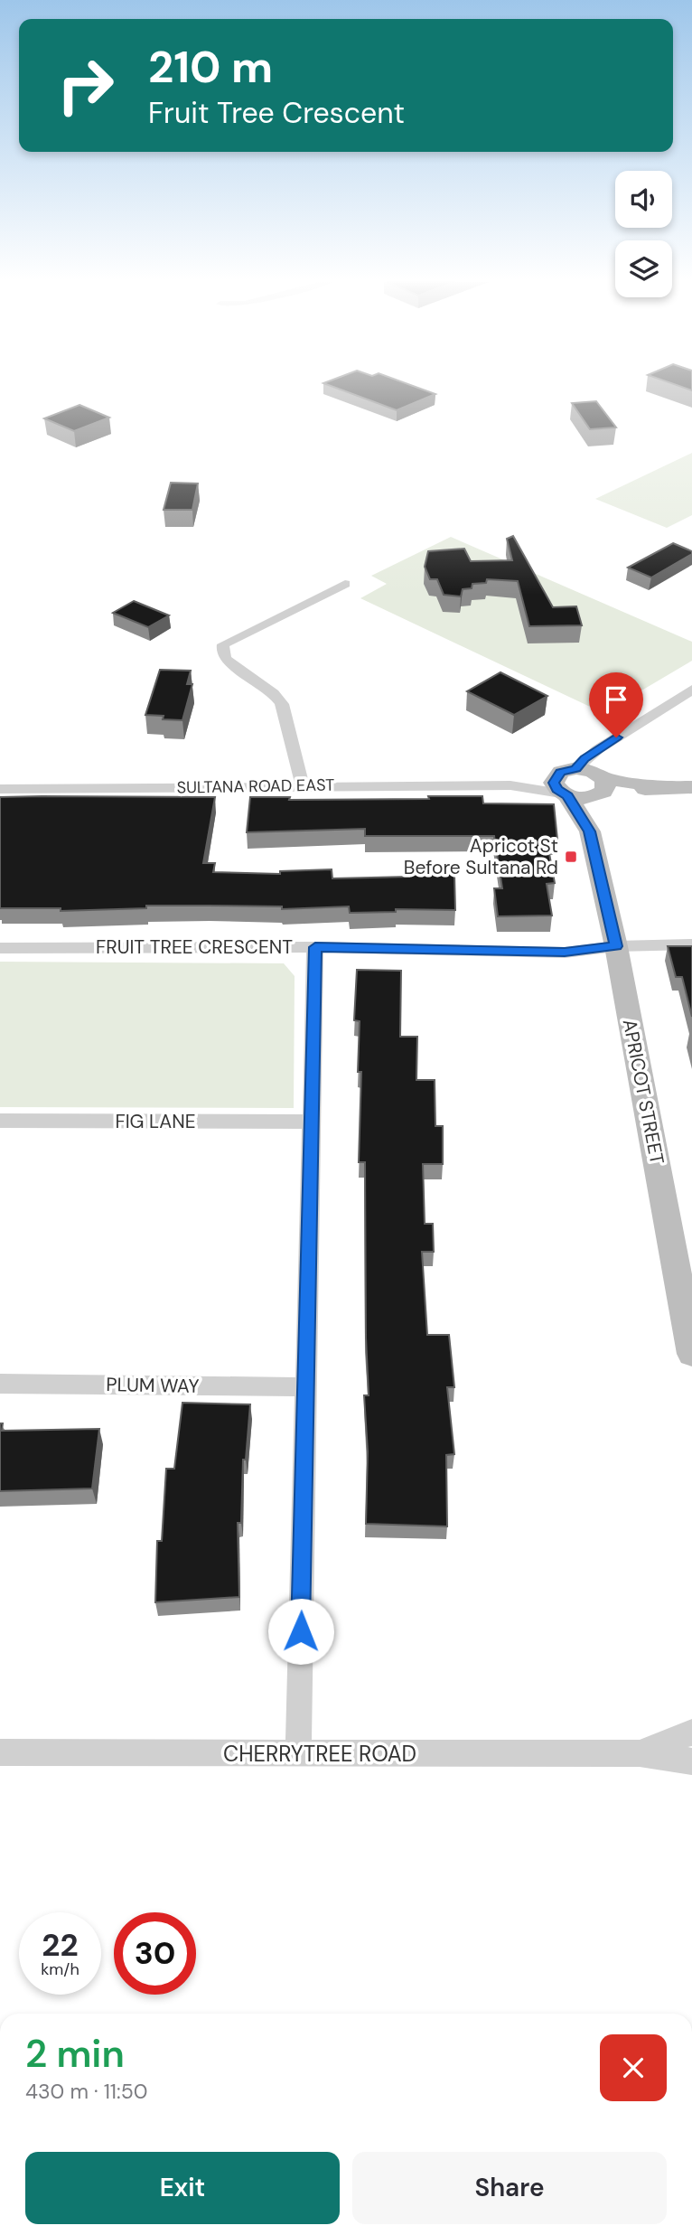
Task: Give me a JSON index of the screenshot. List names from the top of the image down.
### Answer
{
  "streets": {
    "street": [
      "SULTANA ROAD EAST",
      "FRUIT TREE CRESCENT",
      "APRICOT STREET",
      "FIG LANE",
      "PLUM WAY",
      "CHERRYTREE ROAD"
    ]
  },
  "crossings": [
    ["SULTANA ROAD EAST", "APRICOT STREET"],
    ["FRUIT TREE CRESCENT", "APRICOT STREET"]
  ],
  "places": {
    "transit": ["Apricot St Before Sultana Rd"]
  },
  "page": {
    "turn": ["210 m", "Fruit Tree Crescent"],
    "speed": "22 km/h",
    "limit": "30",
    "heading": ["2 min", "430 m · 11:50"],
    "buttons": ["Exit", "Share"]
  }
}
